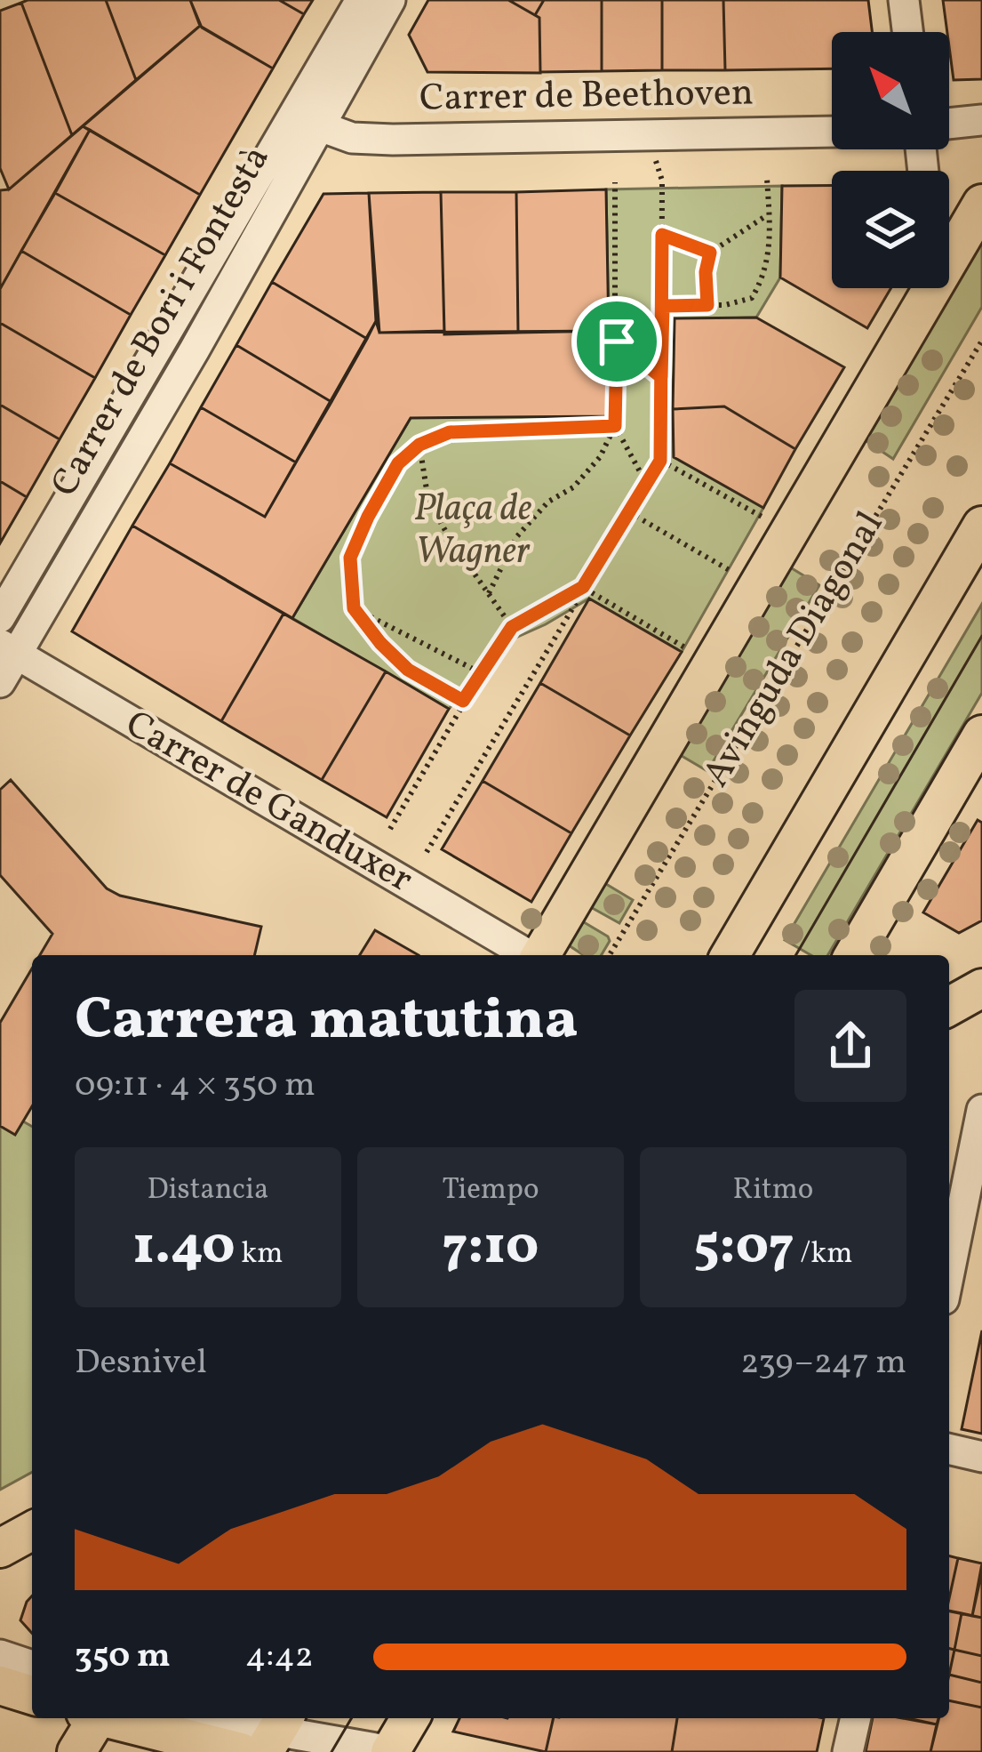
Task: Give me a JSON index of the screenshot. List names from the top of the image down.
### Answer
{
  "streets": {
    "street": ["Carrer de Beethoven", "Carrer de Bori i Fontestà", "Carrer de Ganduxer"],
    "path": ["Avinguda Diagonal"]
  },
  "crossings": [
    ["Carrer de Beethoven", "Carrer de Bori i Fontestà"],
    ["Carrer de Bori i Fontestà", "Carrer de Ganduxer"]
  ],
  "parks": ["Plaça de Wagner"],
  "north": "top left",
  "page": {
    "heading": ["Carrera matutina", "09:11 · 4 × 350 m"],
    "stats": [
      ["Distancia", "1.40 km"],
      ["Tiempo", "7:10"],
      ["Ritmo", "5:07 /km"]
    ],
    "chart": ["Desnivel", "239–247 m"],
    "list": [
      {
        "name": "350 m",
        "note": "4:42"
      }
    ]
  }
}
